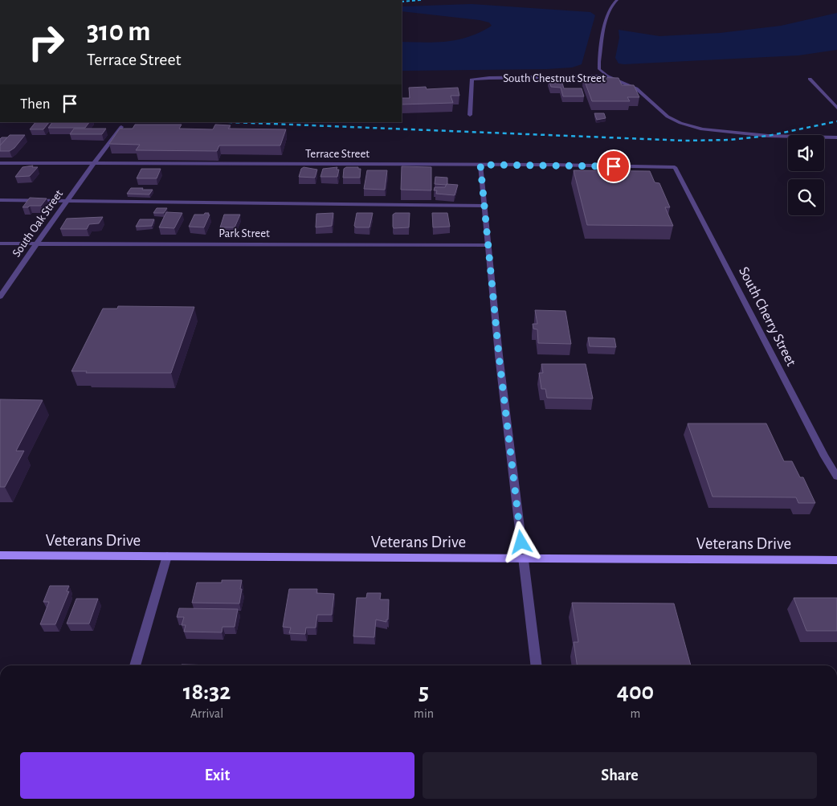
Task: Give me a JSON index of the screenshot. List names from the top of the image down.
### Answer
{
  "streets": {
    "main road": ["Veterans Drive"],
    "street": [
      "South Chestnut Street",
      "Terrace Street",
      "South Oak Street",
      "Park Street",
      "South Cherry Street"
    ]
  },
  "crossings": [
    ["Terrace Street", "South Oak Street"],
    ["Terrace Street", "South Cherry Street"],
    ["South Oak Street", "Park Street"]
  ],
  "page": {
    "turn": ["310 m", "Terrace Street"],
    "then": "Then",
    "eta": [
      "18:32",
      "Arrival",
      "5",
      "min",
      "400",
      "m"
    ],
    "buttons": ["Exit", "Share"]
  }
}
